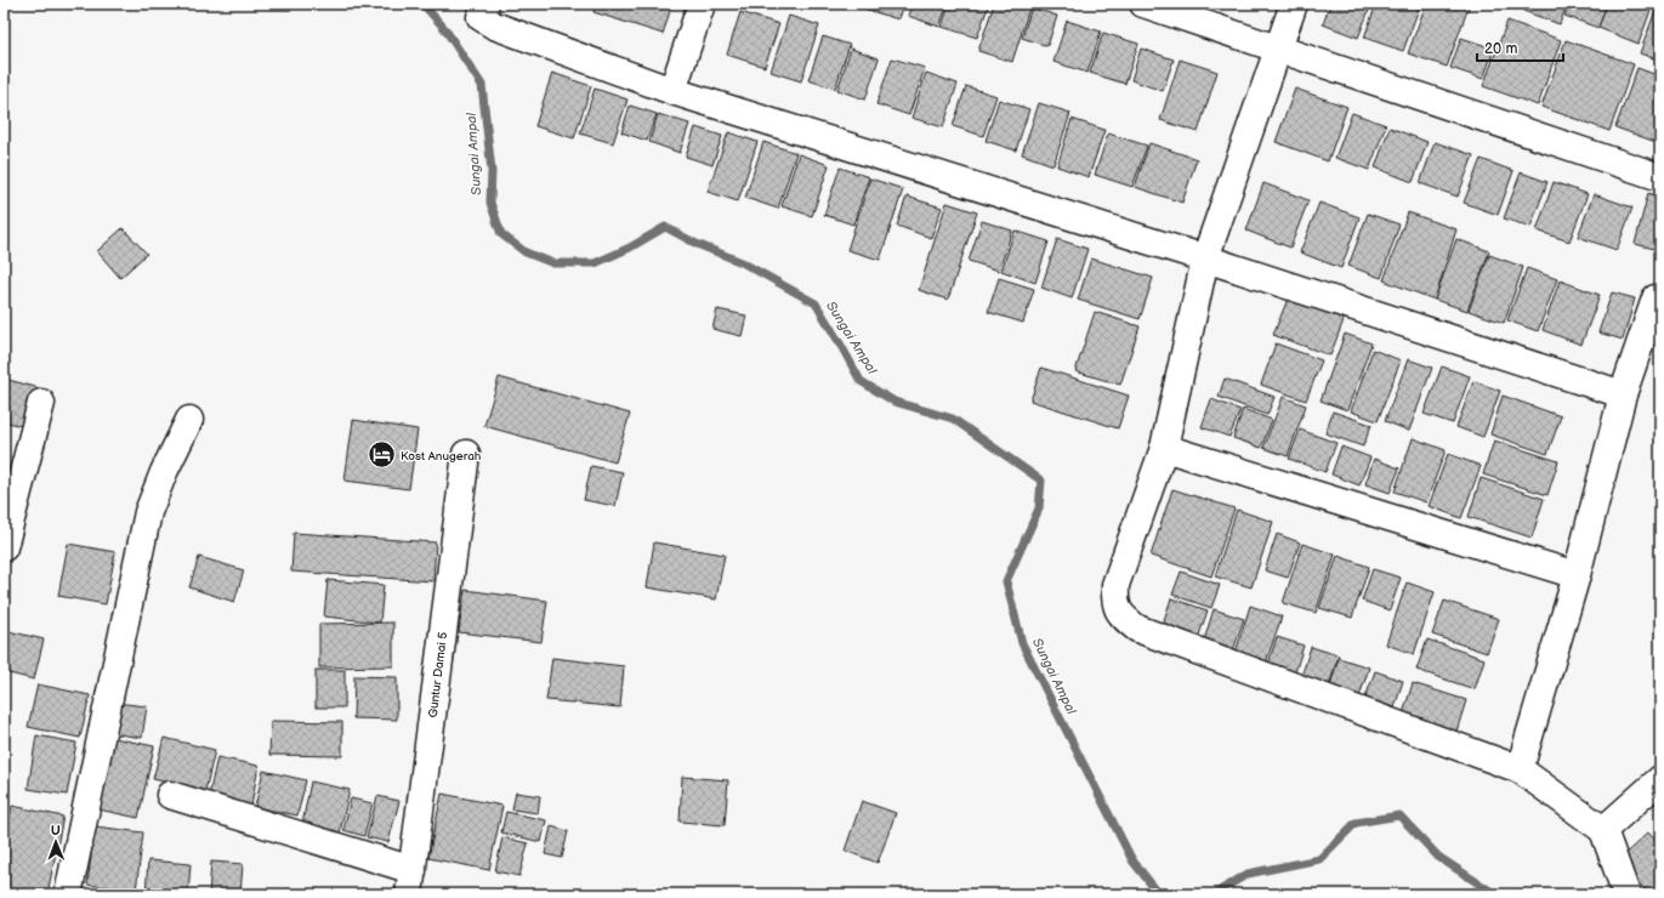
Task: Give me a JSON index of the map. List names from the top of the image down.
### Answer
{
  "streets": {
    "street": ["Guntur Damai 5"]
  },
  "water": ["Sungai Ampal"],
  "places": {
    "hotel": ["Kost Anugerah"]
  },
  "scale_bar": "20 m",
  "north": "top"
}
